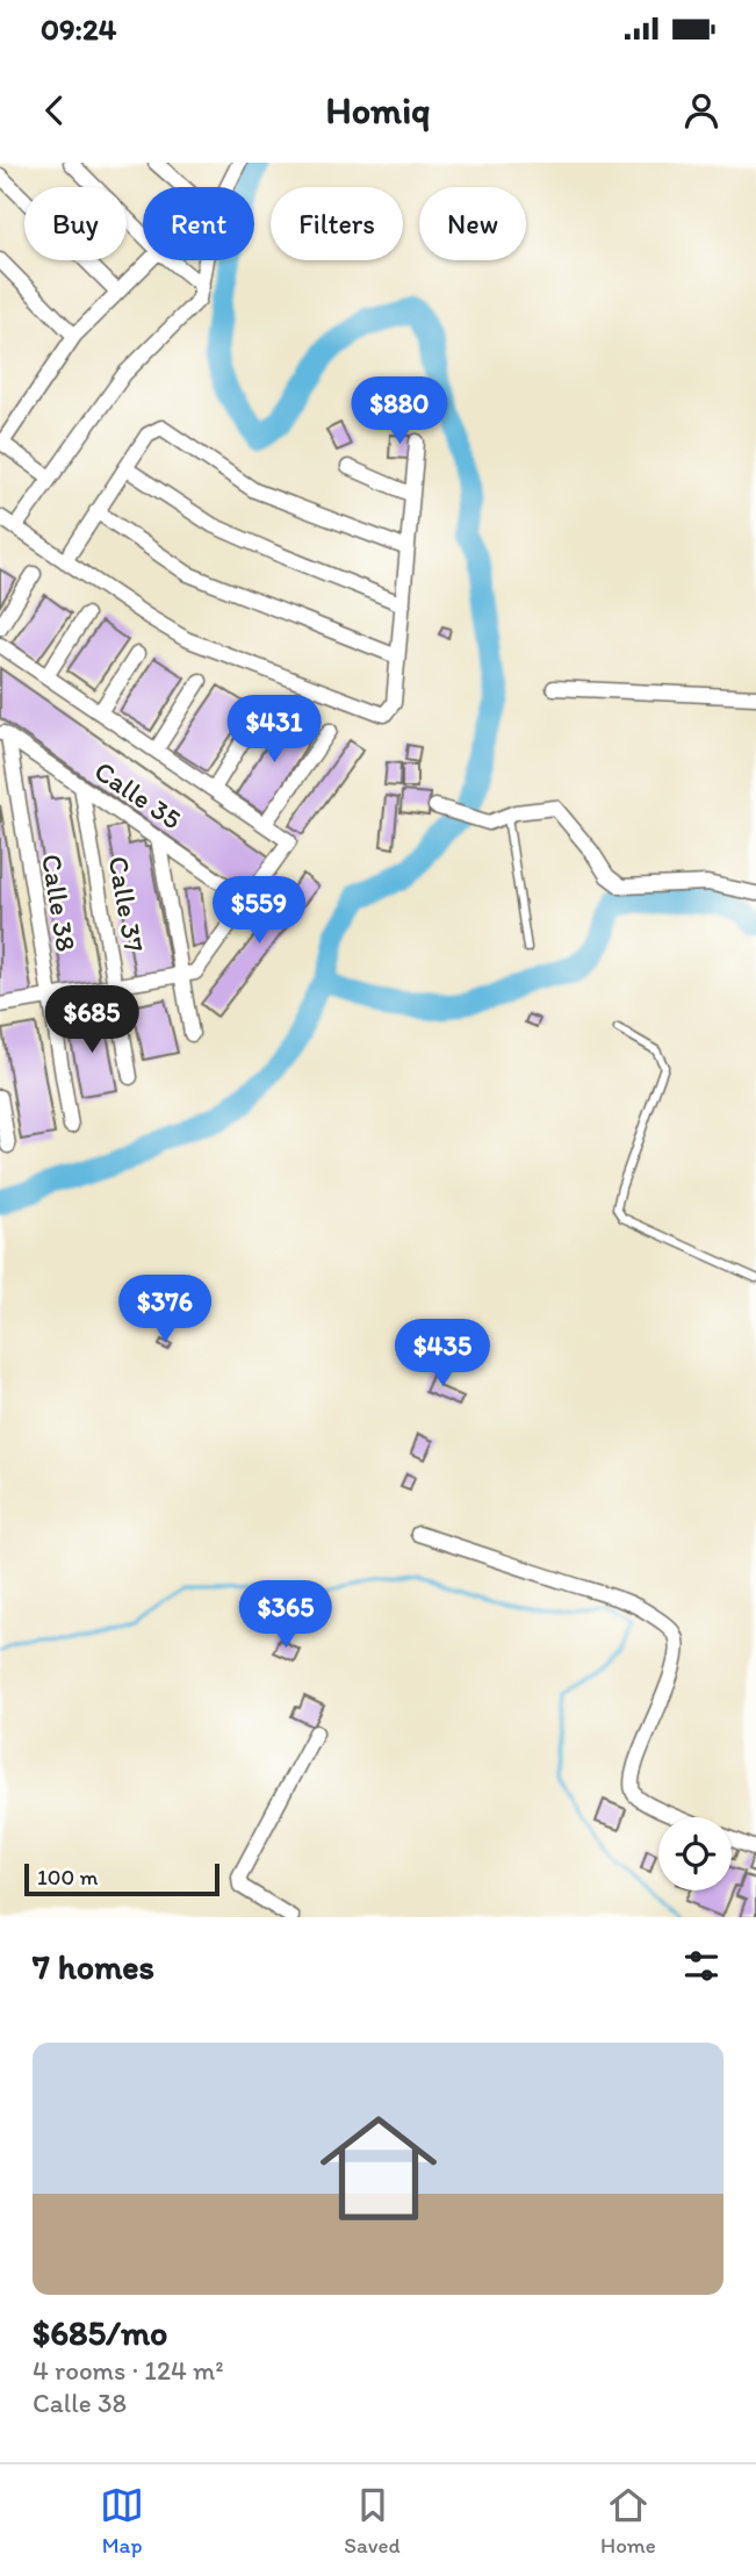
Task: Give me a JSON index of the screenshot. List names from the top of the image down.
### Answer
{
  "streets": {
    "street": ["Calle 35", "Calle 38", "Calle 37"]
  },
  "crossings": [
    ["Calle 35", "Calle 38"],
    ["Calle 35", "Calle 37"]
  ],
  "scale_bar": "100 m",
  "page": {
    "status": "09:24",
    "header": "Homiq",
    "chip": [
      "Buy",
      "Rent",
      "Filters",
      "New"
    ],
    "price": [
      "$880",
      "$431",
      "$559",
      "$685",
      "$376",
      "$435",
      "$365"
    ],
    "scale": "100 m",
    "heading": "7 homes",
    "list": [
      {
        "name": "$685/mo",
        "note": "4 rooms · 124 m² · Calle 38"
      }
    ],
    "tabs": ["Map", "Saved", "Home"]
  }
}
